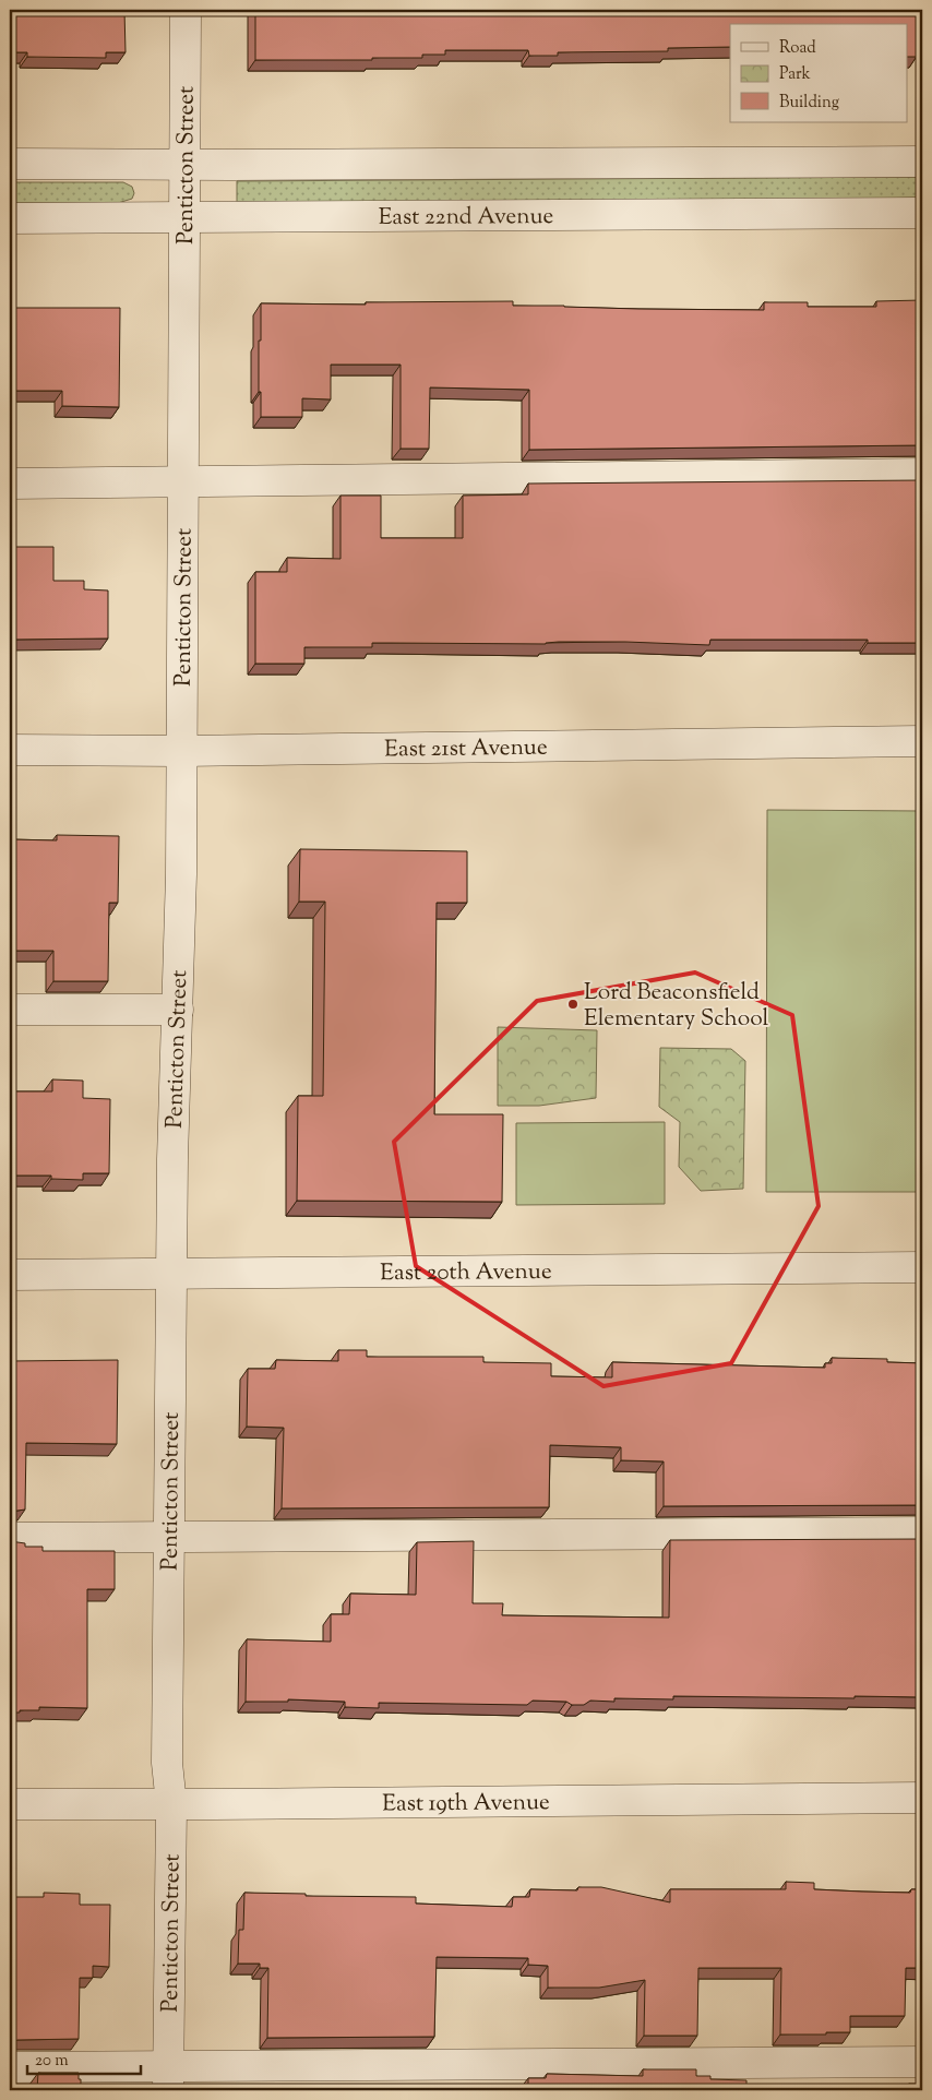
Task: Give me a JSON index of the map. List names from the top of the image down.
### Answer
{
  "streets": {
    "street": [
      "Penticton Street",
      "East 22nd Avenue",
      "East 21st Avenue",
      "East 20th Avenue",
      "East 19th Avenue"
    ]
  },
  "crossings": [
    ["Penticton Street", "East 22nd Avenue"],
    ["Penticton Street", "East 21st Avenue"],
    ["Penticton Street", "East 20th Avenue"],
    ["Penticton Street", "East 19th Avenue"]
  ],
  "places": ["Lord Beaconsfield Elementary School"],
  "legend": ["Road", "Park", "Building"],
  "scale_bar": "20 m"
}
